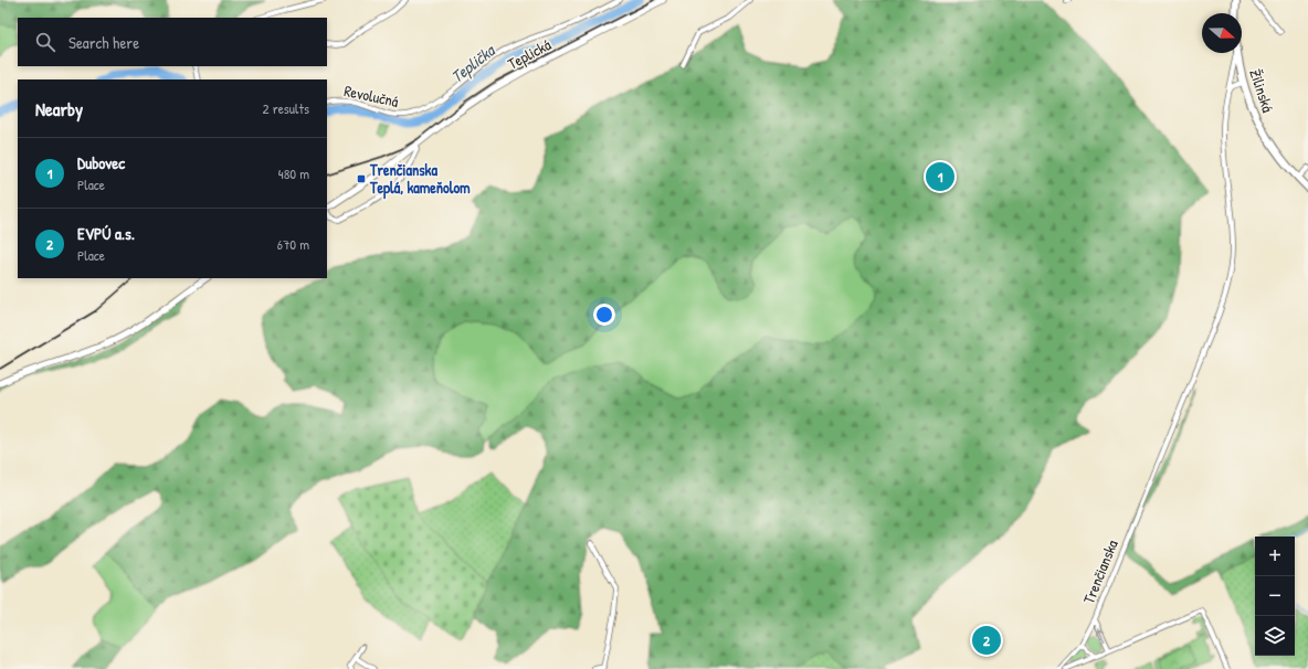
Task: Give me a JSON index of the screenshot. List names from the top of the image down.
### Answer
{
  "streets": {
    "main road": ["Teplická", "Žilinská"],
    "street": ["Revolučná", "Trenčianska"]
  },
  "water": ["Teplička"],
  "places": {
    "transit": ["Trenčianska Teplá, kameňolom"]
  },
  "north": "right",
  "page": {
    "search": "Search here",
    "heading": ["Nearby", "2 results"],
    "list": [
      {
        "mark": "1",
        "name": "Dubovec",
        "note": "Place",
        "value": "480 m"
      },
      {
        "mark": "2",
        "name": "EVPÚ a.s.",
        "note": "Place",
        "value": "670 m"
      }
    ],
    "pins": ["1", "2"],
    "map_buttons": ["+", "−"]
  }
}
